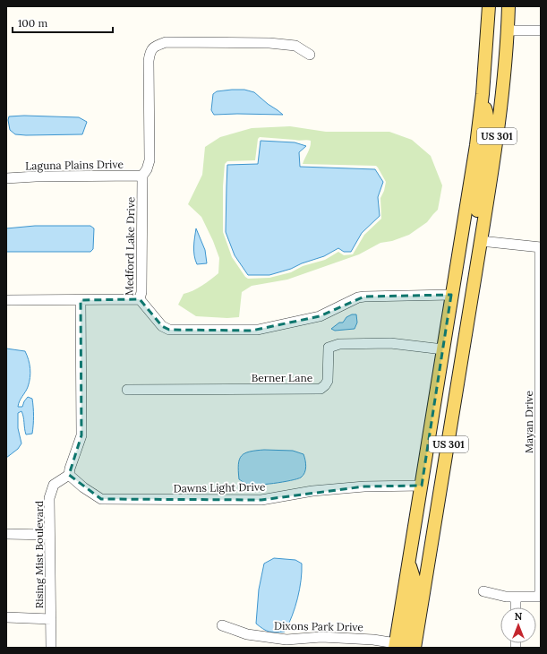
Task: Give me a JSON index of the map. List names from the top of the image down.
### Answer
{
  "streets": {
    "main road": ["US 301"],
    "street": [
      "Laguna Plains Drive",
      "Medford Lake Drive",
      "Berner Lane",
      "Mayan Drive",
      "Dawns Light Drive",
      "Rising Mist Boulevard",
      "Dixons Park Drive"
    ]
  },
  "crossings": [
    ["US 301", "Medford Lake Drive"],
    ["US 301", "Berner Lane"],
    ["US 301", "Dawns Light Drive"],
    ["US 301", "Dixons Park Drive"],
    ["Laguna Plains Drive", "Medford Lake Drive"],
    ["Dawns Light Drive", "Rising Mist Boulevard"]
  ],
  "scale_bar": "100 m",
  "north": "top"
}
